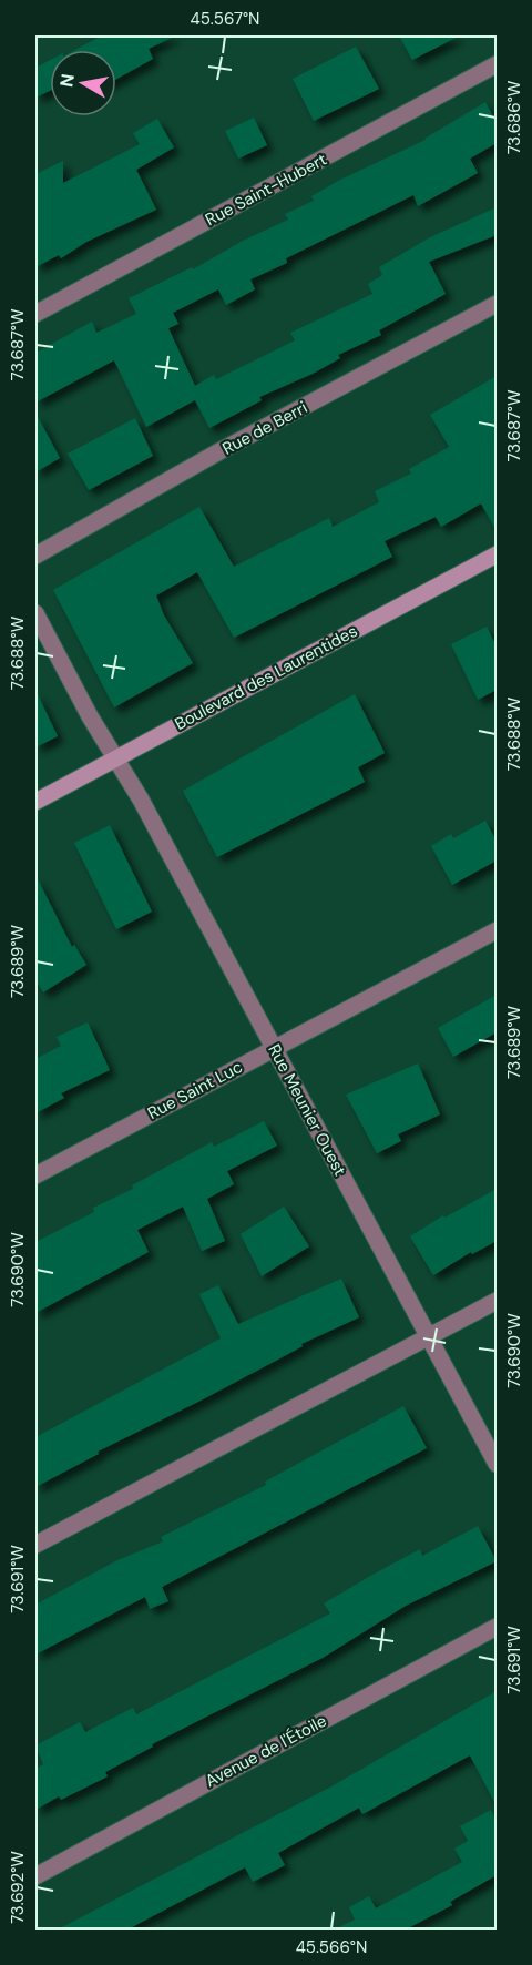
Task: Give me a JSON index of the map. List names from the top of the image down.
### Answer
{
  "streets": {
    "main road": ["Boulevard des Laurentides"],
    "street": [
      "Rue Saint-Hubert",
      "Rue de Berri",
      "Rue Saint Luc",
      "Rue Meunier Ouest",
      "Avenue de l'Étoile"
    ]
  },
  "crossings": [
    ["Boulevard des Laurentides", "Rue Meunier Ouest"],
    ["Rue Saint Luc", "Rue Meunier Ouest"]
  ],
  "north": "left",
  "coordinates": [
    "45.567°N",
    "73.686°W",
    "73.687°W",
    "73.688°W",
    "73.689°W",
    "73.690°W",
    "73.691°W",
    "73.692°W",
    "45.566°N"
  ]
}
